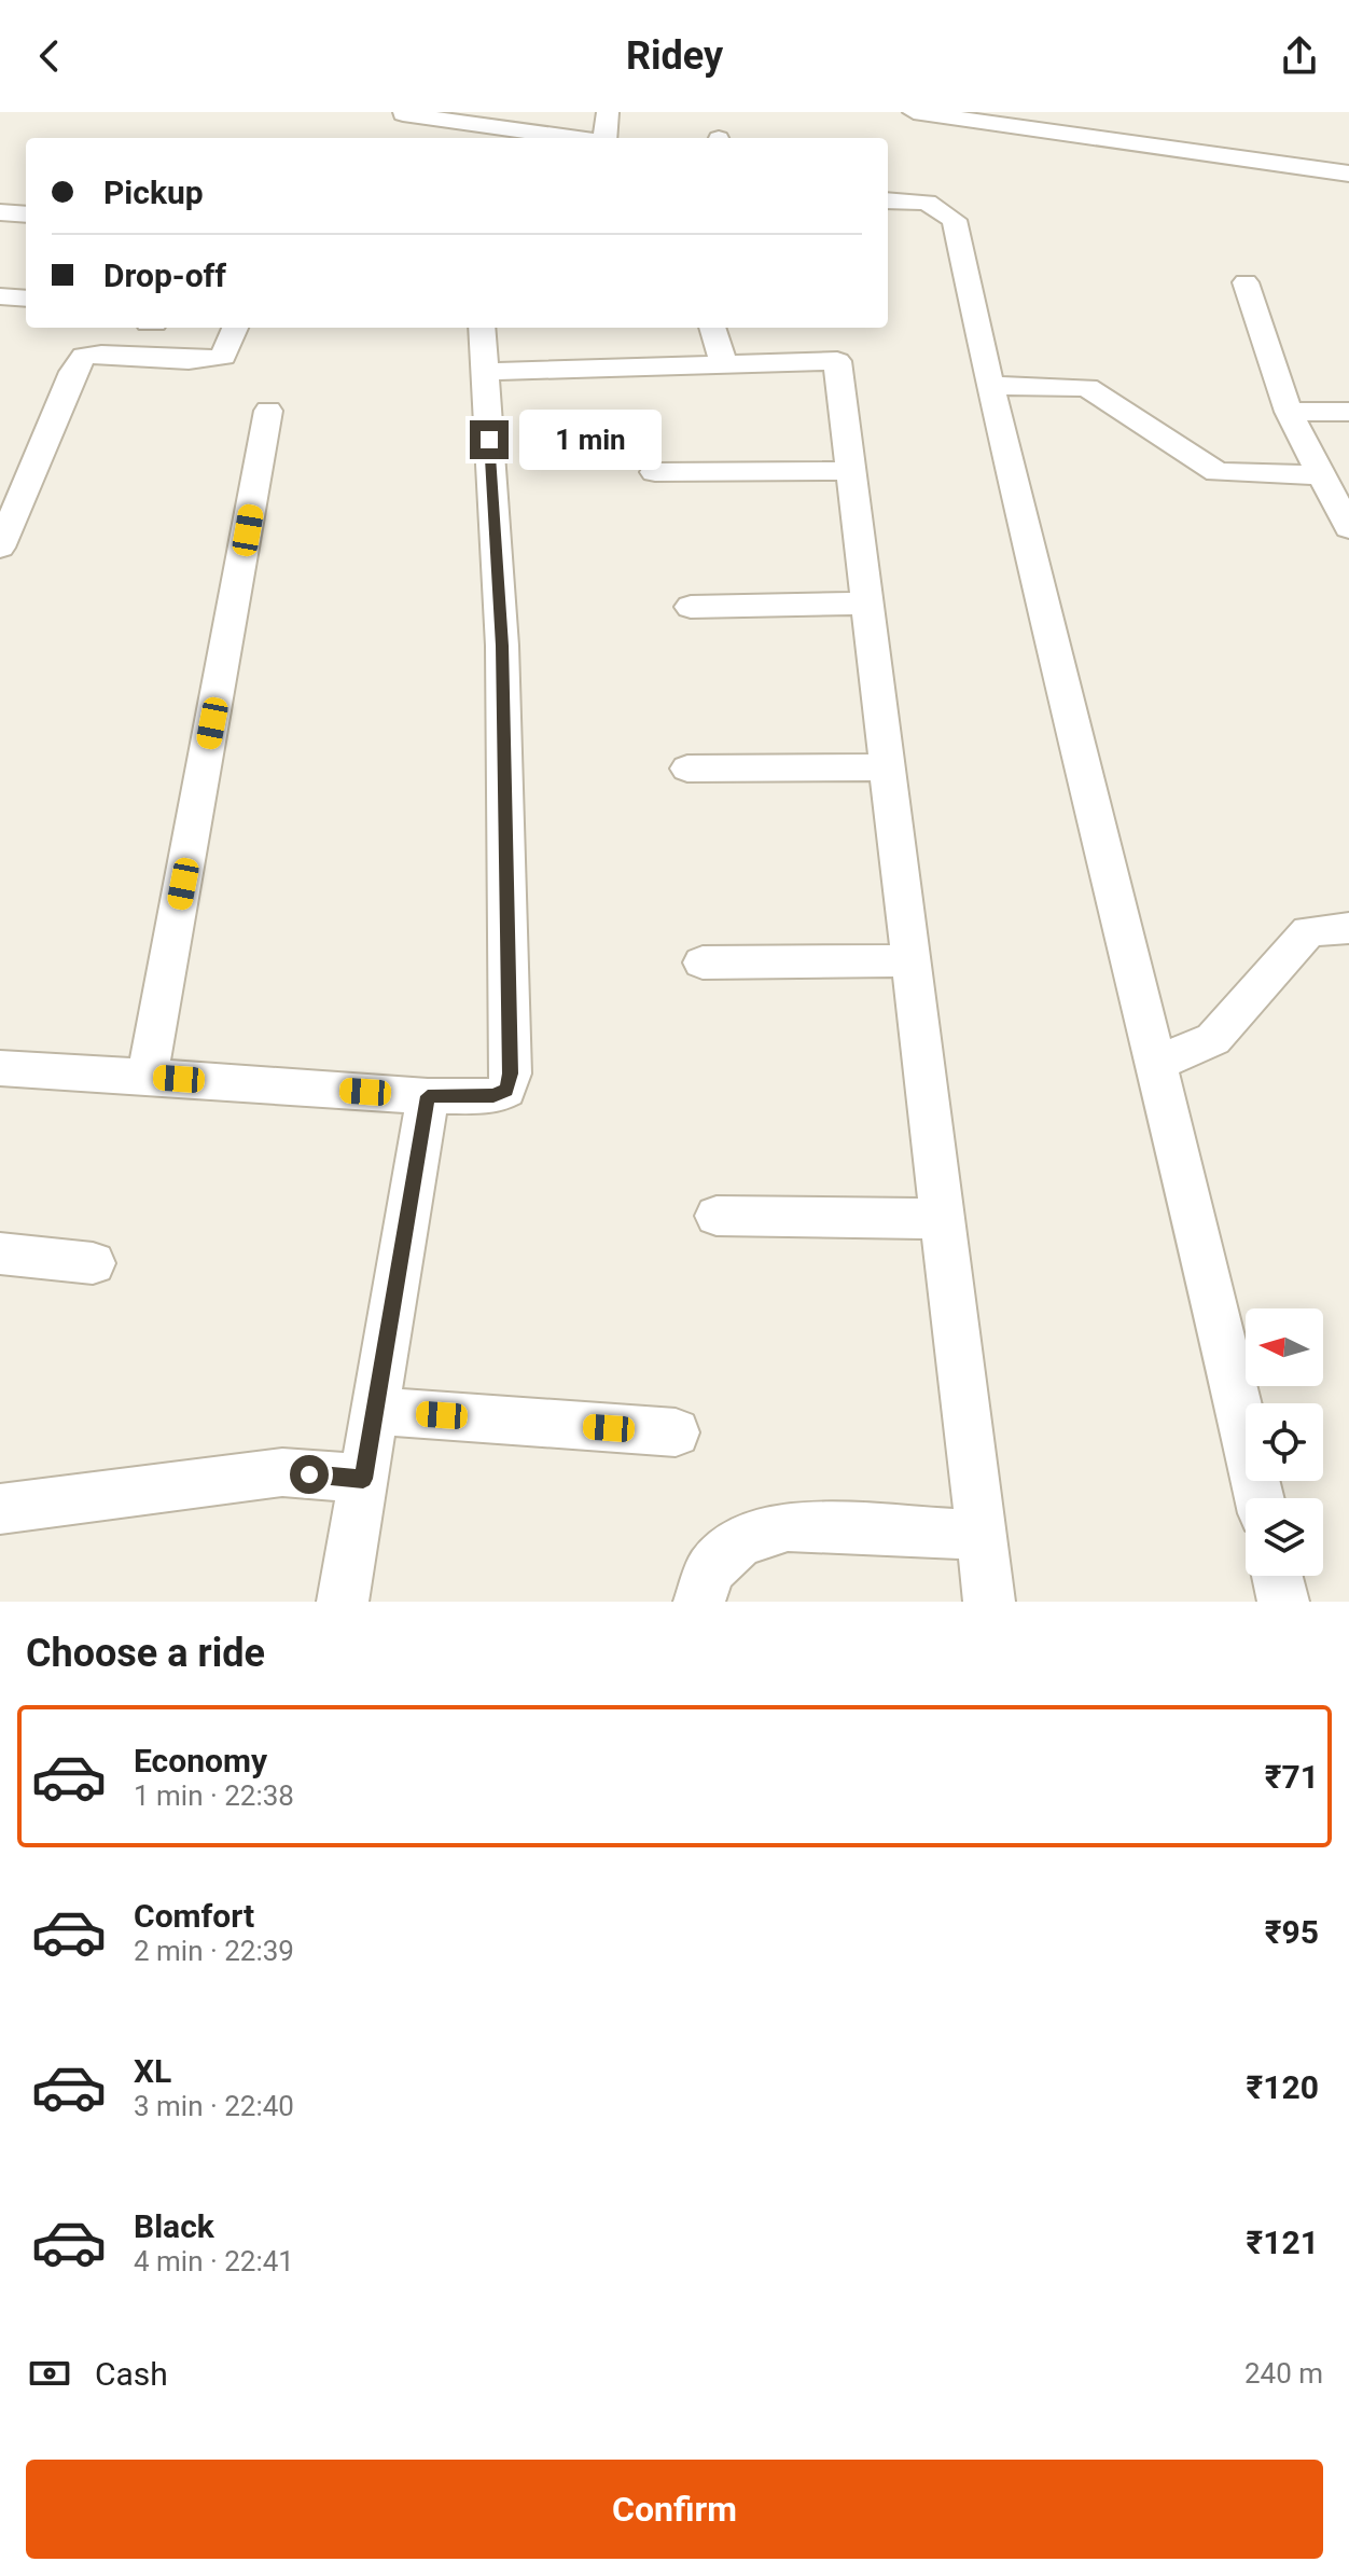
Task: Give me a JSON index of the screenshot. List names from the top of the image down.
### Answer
{
  "north": "left",
  "page": {
    "header": "Ridey",
    "banner": ["Pickup", "Drop-off"],
    "bubble": "1 min",
    "heading": "Choose a ride",
    "list": [
      {
        "name": "Economy",
        "note": "1 min · 22:38",
        "value": "₹71"
      },
      {
        "name": "Comfort",
        "note": "2 min · 22:39",
        "value": "₹95"
      },
      {
        "name": "XL",
        "note": "3 min · 22:40",
        "value": "₹120"
      },
      {
        "name": "Black",
        "note": "4 min · 22:41",
        "value": "₹121"
      }
    ],
    "pay": ["Cash", "240 m"],
    "buttons": "Confirm"
  }
}
